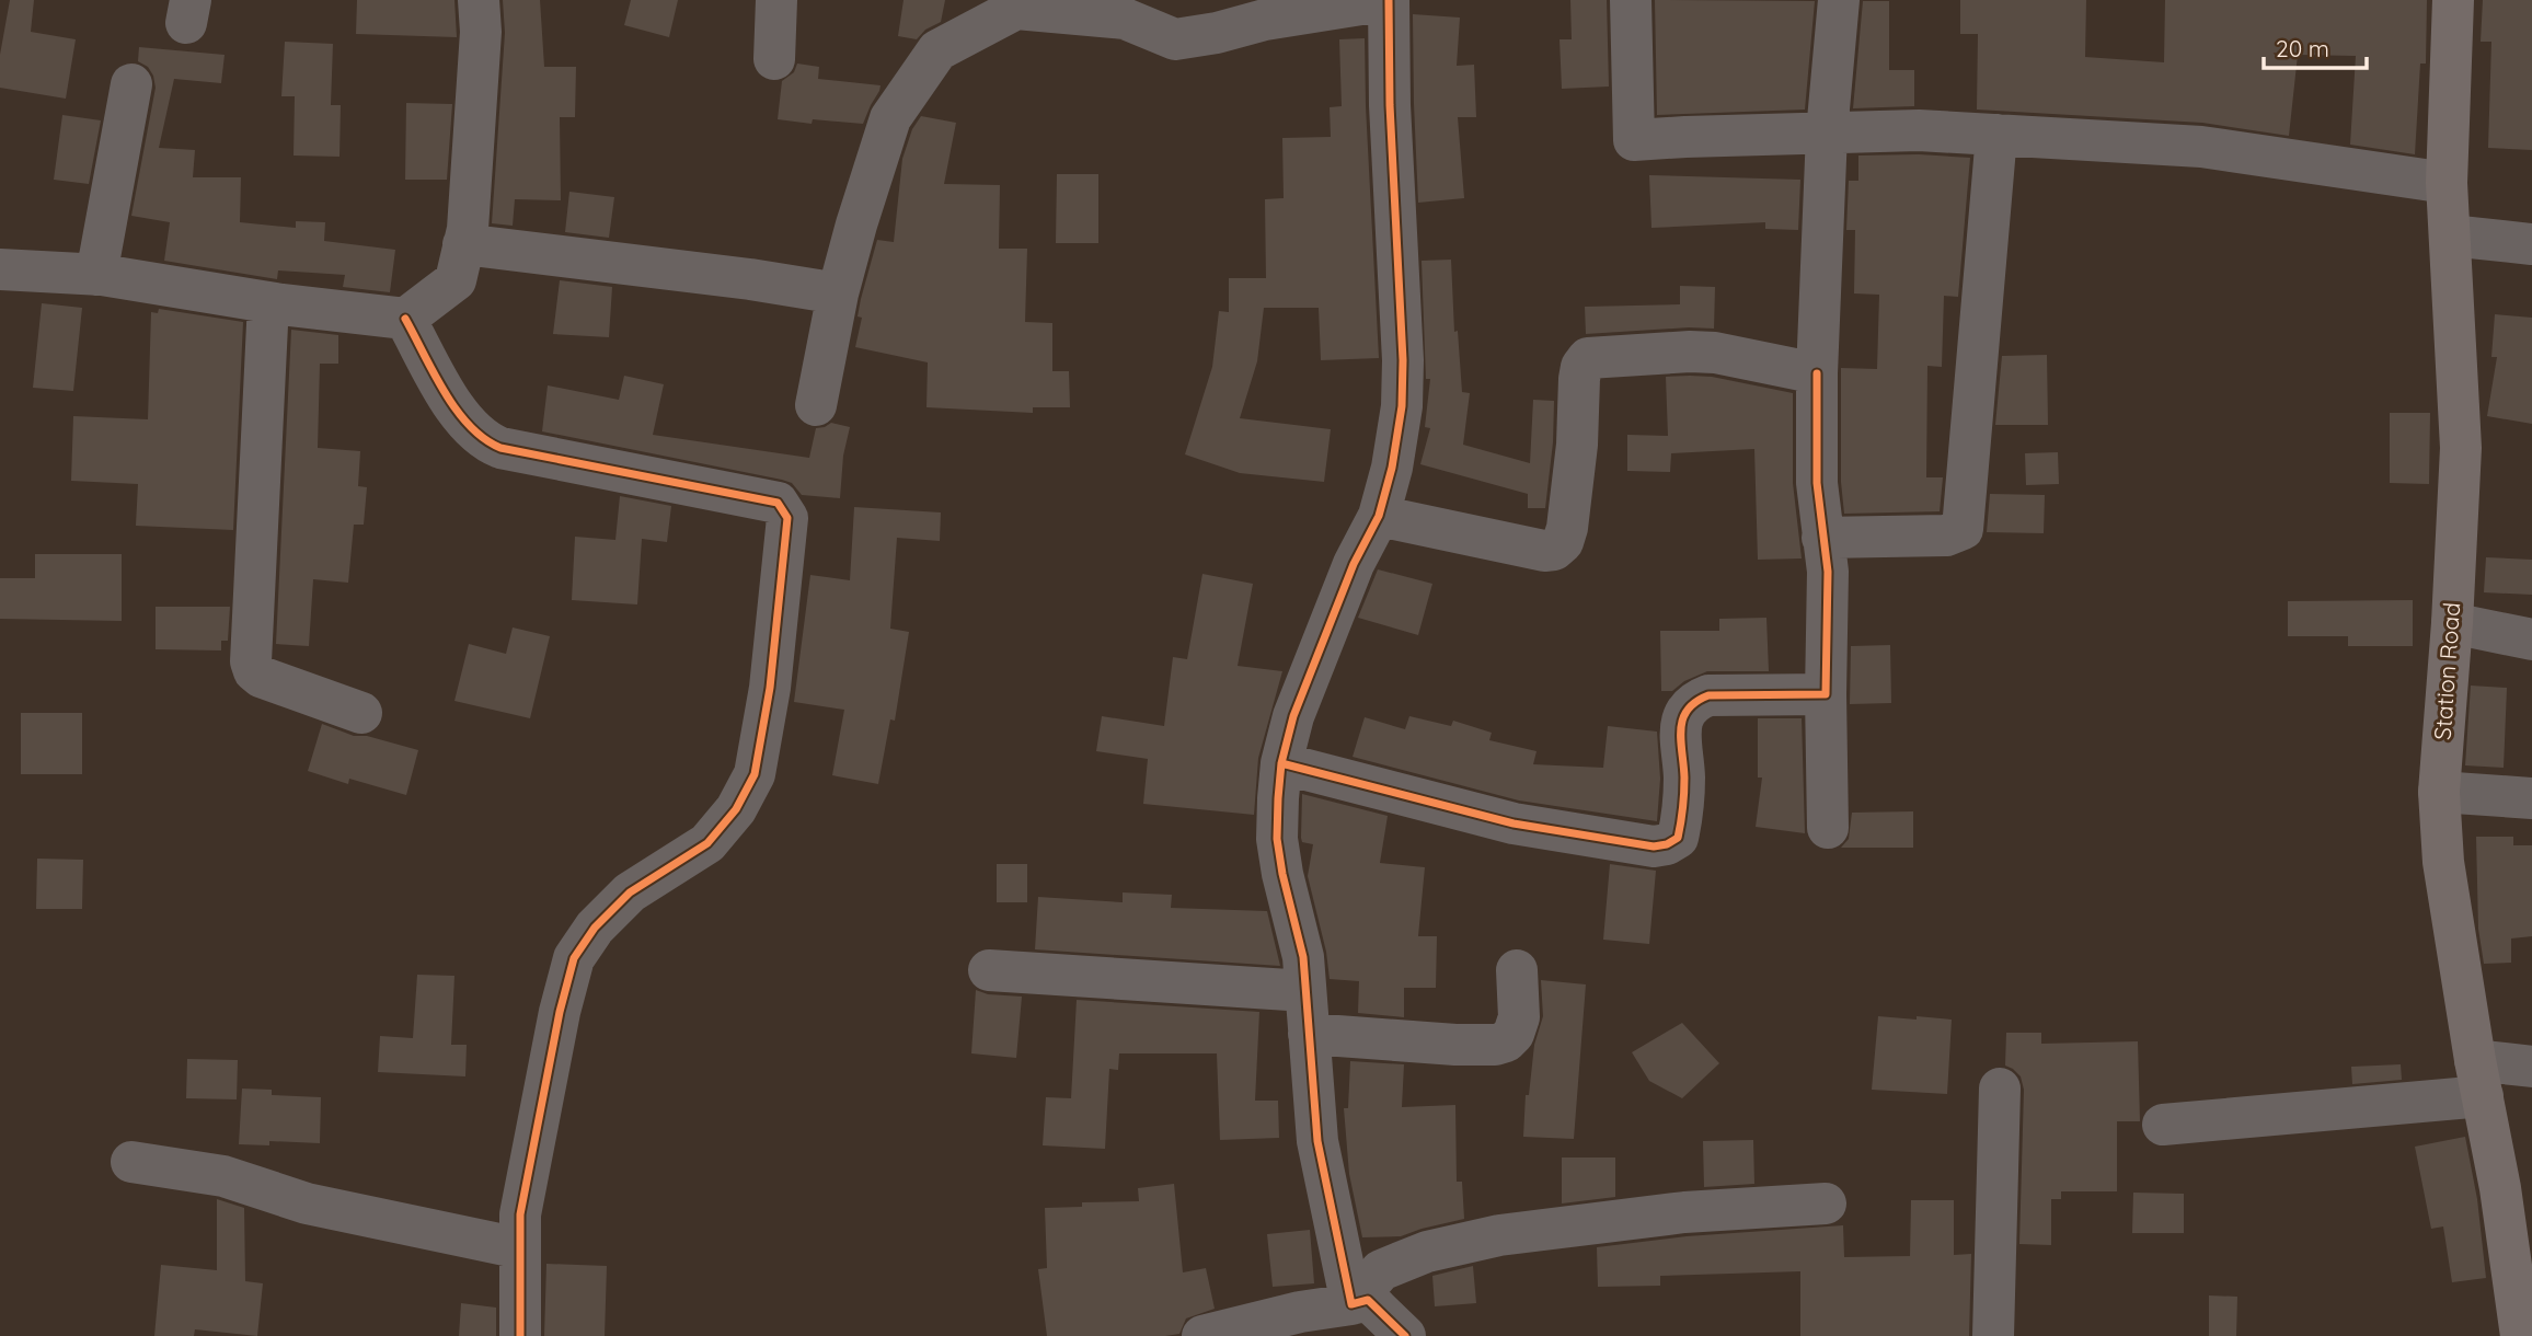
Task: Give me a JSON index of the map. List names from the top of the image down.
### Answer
{
  "streets": {
    "main road": ["Station Road"]
  },
  "scale_bar": "20 m"
}
